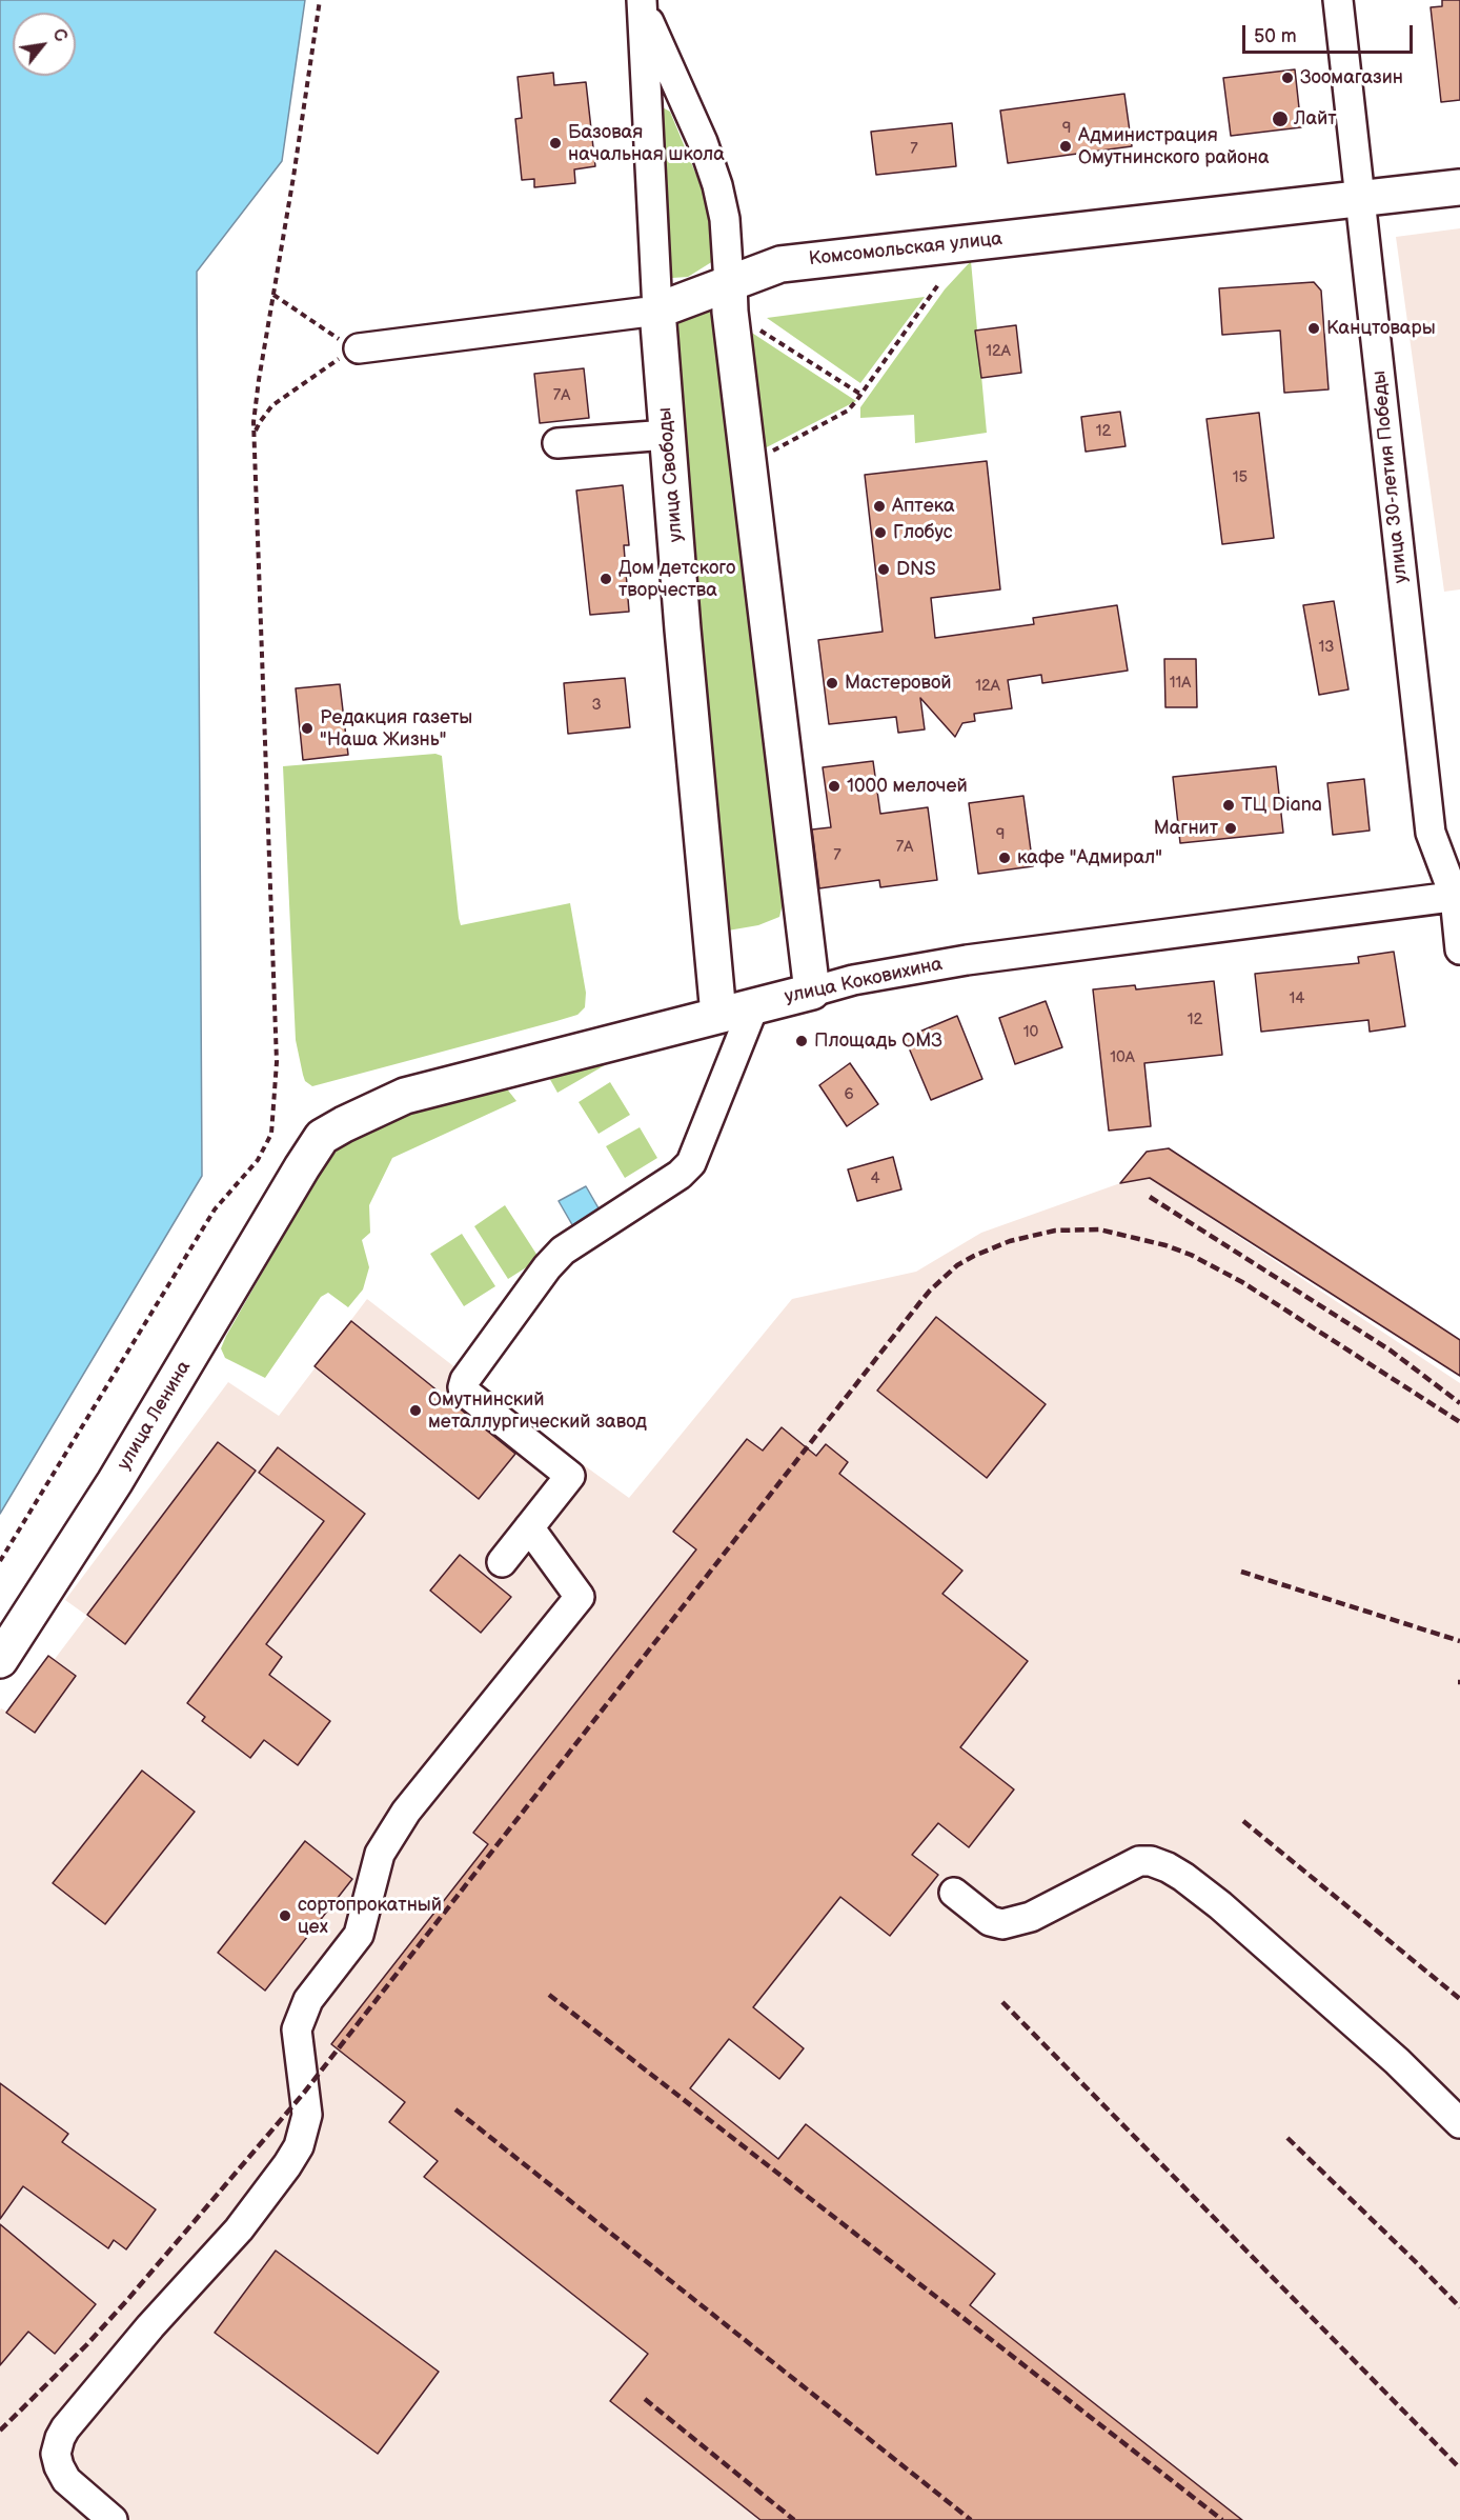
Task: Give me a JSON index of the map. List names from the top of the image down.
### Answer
{
  "streets": {
    "main road": [
      "Комсомольская улица",
      "улица Свободы",
      "улица Коковихина",
      "улица Ленина"
    ],
    "street": ["улица 30-летия Победы"]
  },
  "crossings": [
    ["Комсомольская улица", "улица Свободы"],
    ["Комсомольская улица", "улица 30-летия Победы"],
    ["улица Свободы", "улица Коковихина"],
    ["улица 30-летия Победы", "улица Коковихина"],
    ["улица Коковихина", "улица Ленина"]
  ],
  "places": [
    "Зоомагазин",
    "Лайт",
    "Базовая начальная школа",
    "Администрация Омутнинского района",
    "Канцтовары",
    "Аптека",
    "Глобус",
    "DNS",
    "Дом детского творчества",
    "Мастеровой",
    "Редакция газеты \"Наша Жизнь\"",
    "1000 мелочей",
    "ТЦ Diana",
    "Магнит",
    "кафе \"Адмирал\"",
    "Площадь ОМЗ",
    "Омутнинский металлургический завод",
    "сортопрокатный цех"
  ],
  "house_numbers": [
    "9",
    "7",
    "12А",
    "7А",
    "12",
    "15",
    "13",
    "11А",
    "12А",
    "3",
    "9",
    "7А",
    "7",
    "14",
    "12",
    "10",
    "10А",
    "6",
    "4"
  ],
  "scale_bar": "50 m",
  "north": "top right"
}
